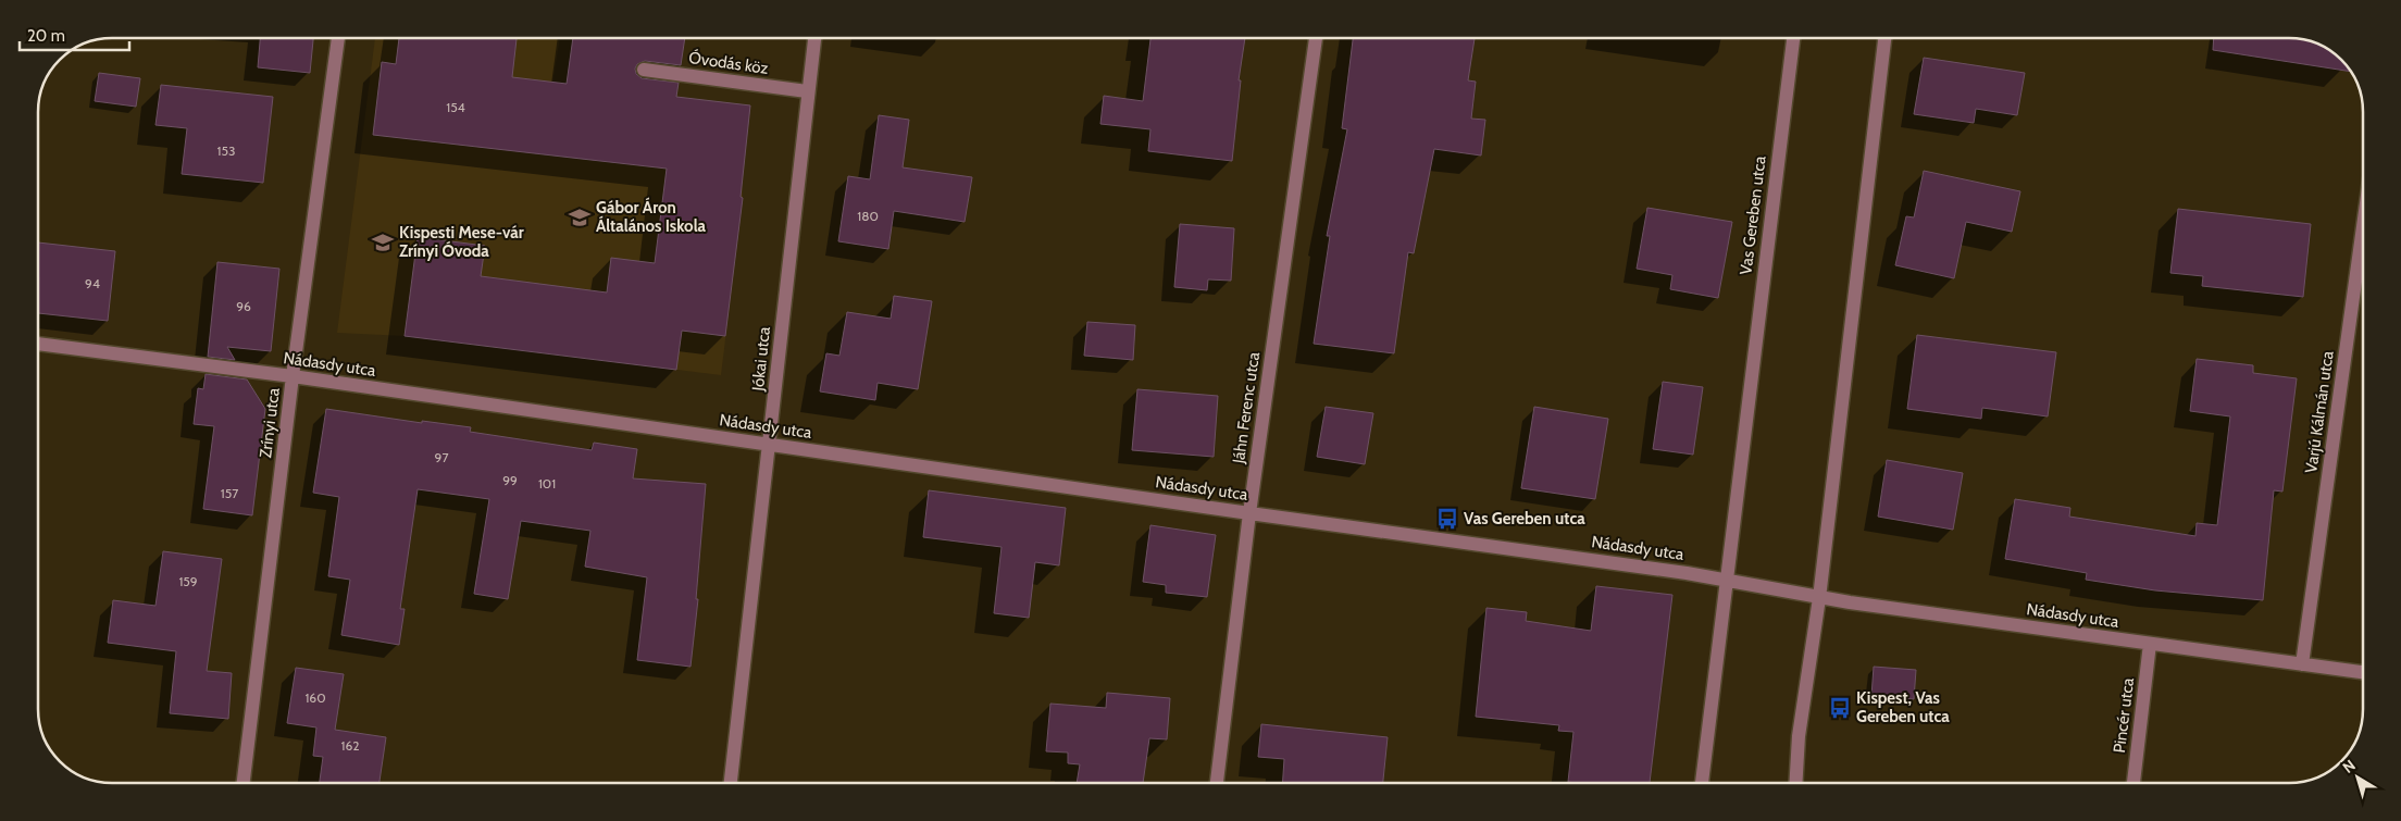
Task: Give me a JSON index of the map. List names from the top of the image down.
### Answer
{
  "streets": {
    "street": [
      "Óvodás köz",
      "Vas Gereben utca",
      "Jókai utca",
      "Nádasdy utca",
      "Jáhn Ferenc utca",
      "Varjú Kálmán utca",
      "Zrínyi utca",
      "Pincér utca"
    ]
  },
  "crossings": [
    ["Óvodás köz", "Jókai utca"],
    ["Vas Gereben utca", "Nádasdy utca"],
    ["Jókai utca", "Nádasdy utca"],
    ["Nádasdy utca", "Jáhn Ferenc utca"],
    ["Nádasdy utca", "Varjú Kálmán utca"],
    ["Nádasdy utca", "Zrínyi utca"],
    ["Nádasdy utca", "Pincér utca"]
  ],
  "places": {
    "school or university": ["Gábor Áron Általános Iskola", "Kispesti Mese-vár Zrínyi Óvoda"],
    "bus stop": ["Vas Gereben utca", "Kispest, Vas Gereben utca"]
  },
  "house_numbers": [
    "154",
    "153",
    "180",
    "94",
    "96",
    "97",
    "99",
    "101",
    "157",
    "159",
    "160",
    "162"
  ],
  "scale_bar": "20 m",
  "north": "top left"
}
